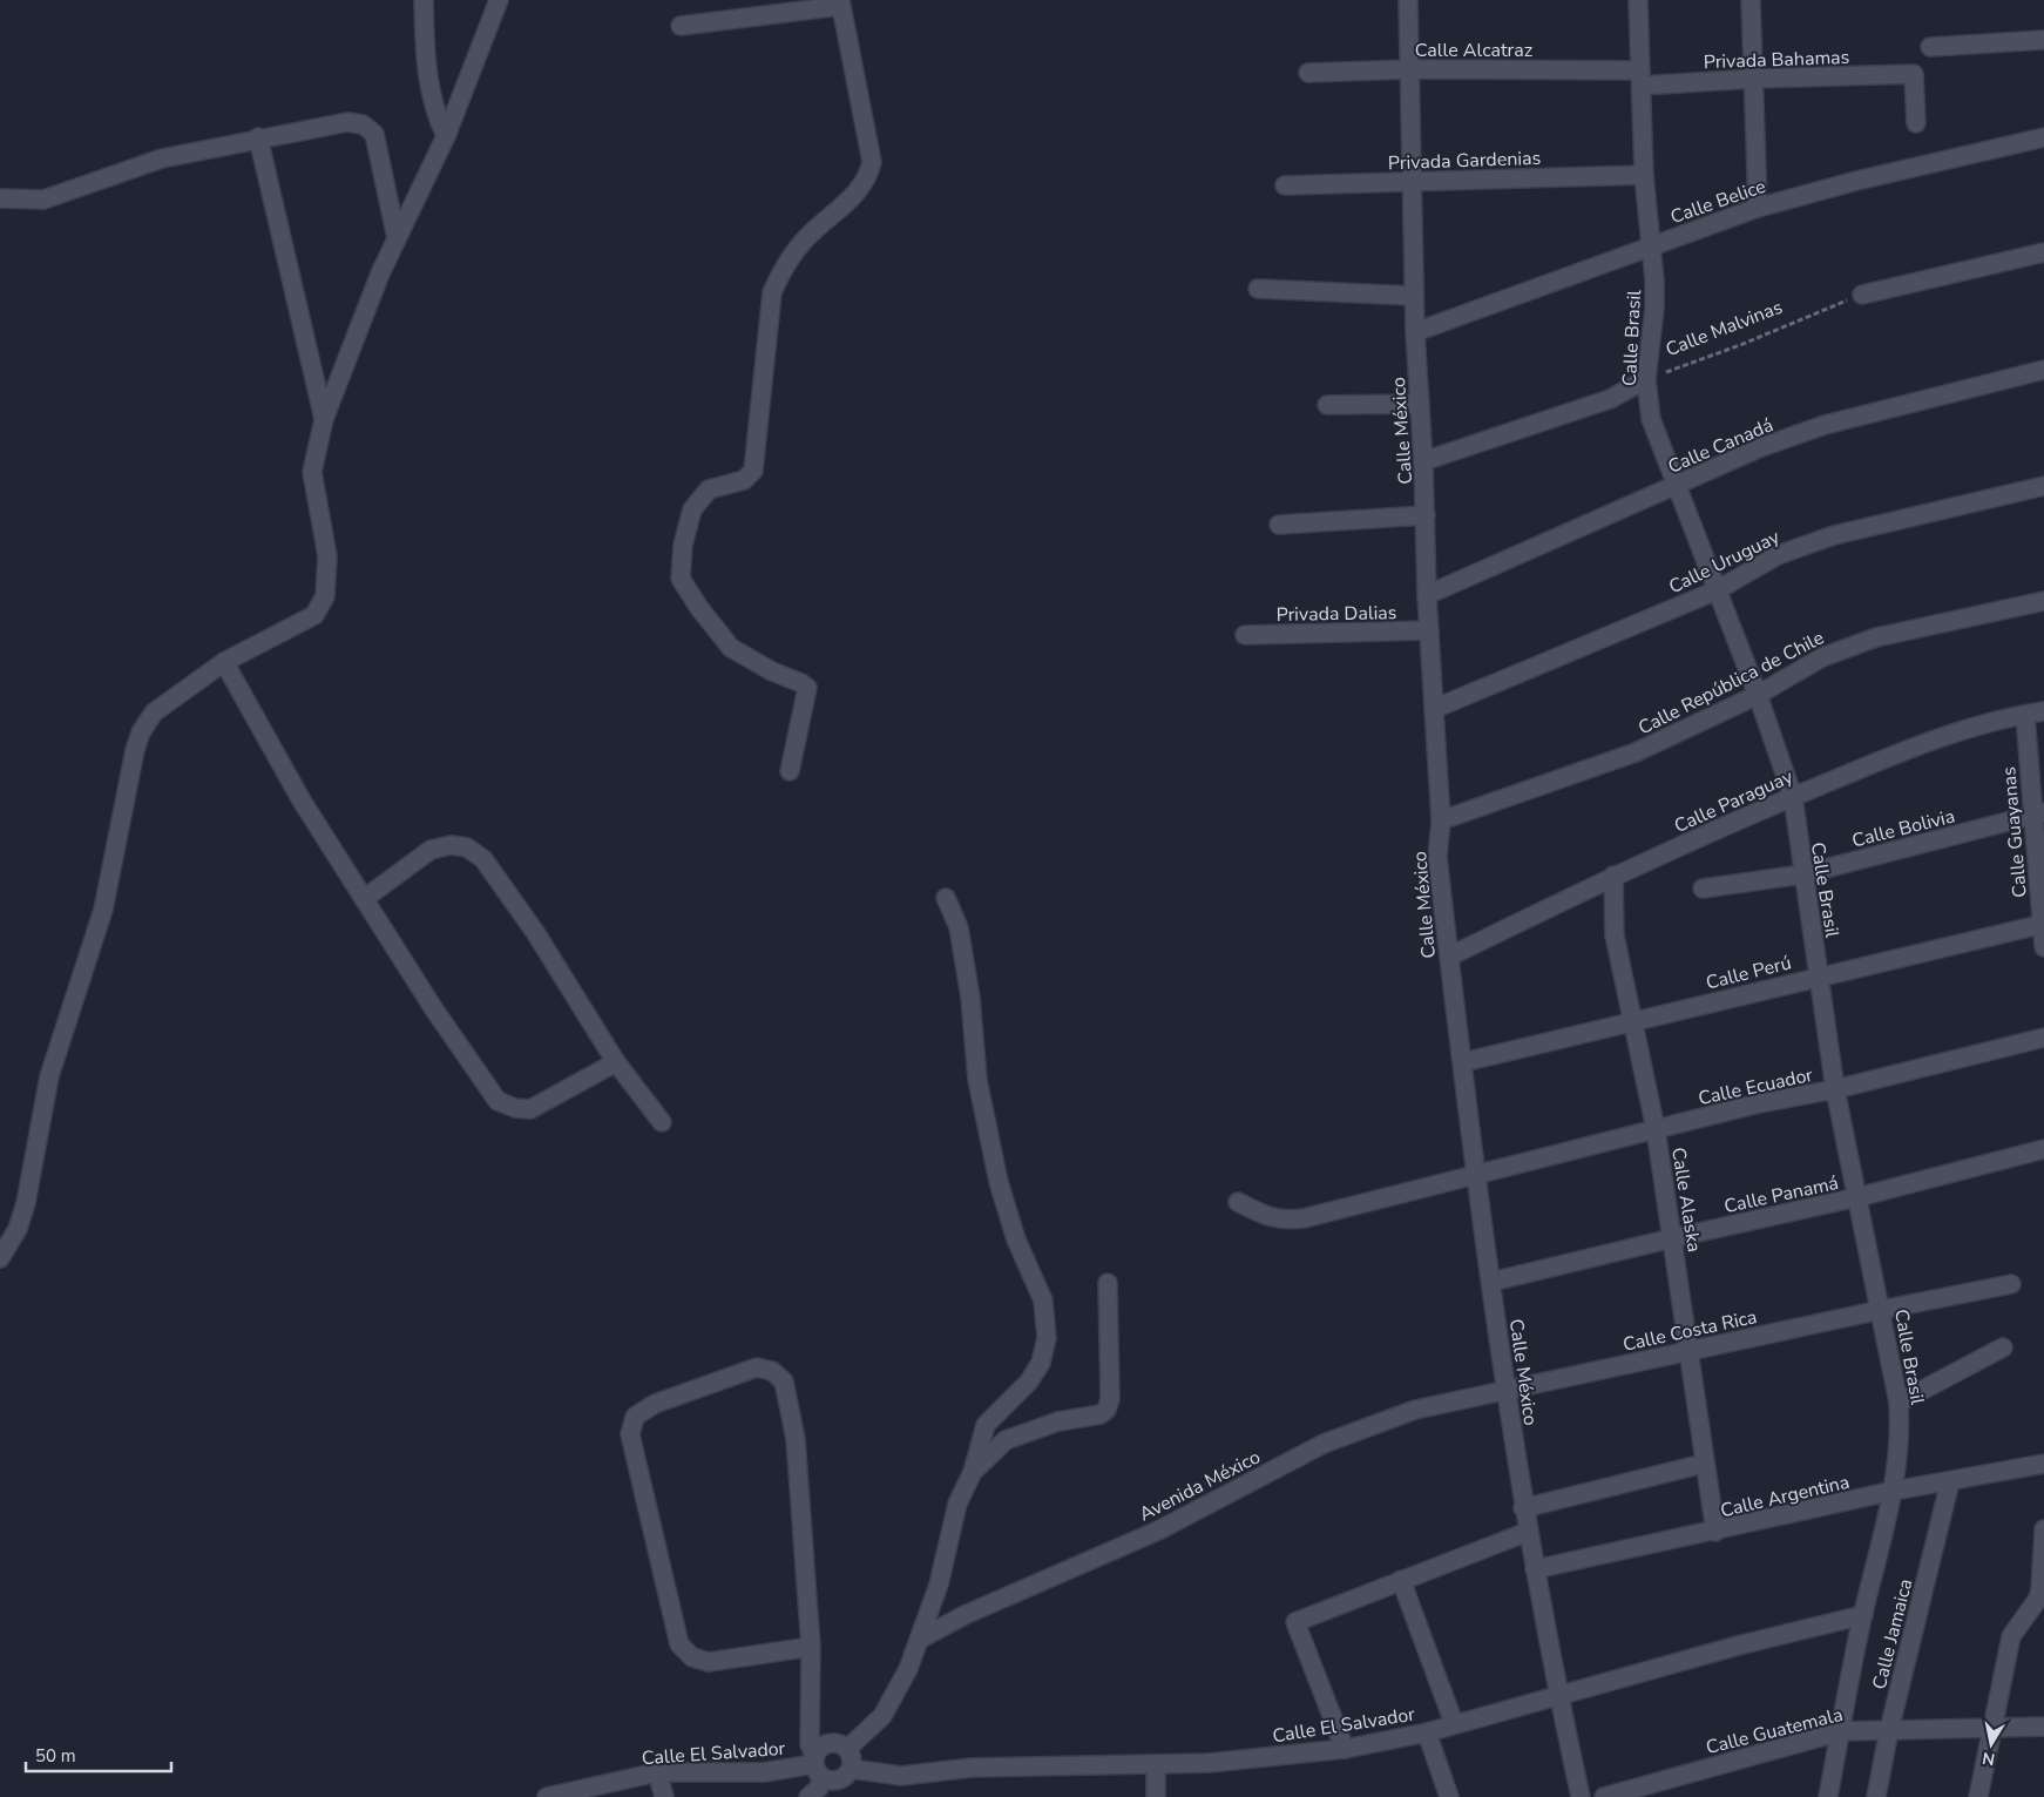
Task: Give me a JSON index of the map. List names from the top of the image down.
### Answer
{
  "streets": {
    "street": [
      "Calle Alcatraz",
      "Privada Bahamas",
      "Privada Gardenias",
      "Calle Belice",
      "Calle Brasil",
      "Calle México",
      "Calle Canadá",
      "Calle Uruguay",
      "Privada Dalias",
      "Calle República de Chile",
      "Calle Paraguay",
      "Calle Bolivia",
      "Calle Guayanas",
      "Calle Perú",
      "Calle Ecuador",
      "Calle Panamá",
      "Calle Alaska",
      "Calle Costa Rica",
      "Avenida México",
      "Calle Argentina",
      "Calle Jamaica",
      "Calle El Salvador",
      "Calle Guatemala"
    ],
    "path": ["Calle Malvinas"]
  },
  "crossings": [
    ["Calle Alcatraz", "Privada Bahamas"],
    ["Calle Alcatraz", "Calle Brasil"],
    ["Calle Alcatraz", "Calle México"],
    ["Privada Bahamas", "Calle Brasil"],
    ["Privada Gardenias", "Calle Brasil"],
    ["Privada Gardenias", "Calle México"],
    ["Calle Belice", "Calle Brasil"],
    ["Calle Belice", "Calle México"],
    ["Calle Malvinas", "Calle Brasil"],
    ["Calle Brasil", "Calle Canadá"],
    ["Calle Brasil", "Calle Uruguay"],
    ["Calle Brasil", "Calle República de Chile"],
    ["Calle Brasil", "Calle Paraguay"],
    ["Calle Brasil", "Calle Bolivia"],
    ["Calle Brasil", "Calle Perú"],
    ["Calle Brasil", "Calle Ecuador"],
    ["Calle Brasil", "Calle Panamá"],
    ["Calle Brasil", "Calle Costa Rica"],
    ["Calle Brasil", "Calle Argentina"],
    ["Calle Brasil", "Calle El Salvador"],
    ["Calle Brasil", "Calle Guatemala"],
    ["Calle México", "Calle Canadá"],
    ["Calle México", "Calle Uruguay"],
    ["Calle México", "Privada Dalias"],
    ["Calle México", "Calle República de Chile"],
    ["Calle México", "Calle Paraguay"],
    ["Calle México", "Calle Perú"],
    ["Calle México", "Calle Ecuador"],
    ["Calle México", "Calle Panamá"],
    ["Calle México", "Calle Costa Rica"],
    ["Calle México", "Avenida México"],
    ["Calle México", "Calle Argentina"],
    ["Calle México", "Calle El Salvador"],
    ["Calle Paraguay", "Calle Guayanas"],
    ["Calle Paraguay", "Calle Alaska"],
    ["Calle Bolivia", "Calle Guayanas"],
    ["Calle Guayanas", "Calle Perú"],
    ["Calle Perú", "Calle Alaska"],
    ["Calle Ecuador", "Calle Alaska"],
    ["Calle Panamá", "Calle Alaska"],
    ["Calle Alaska", "Calle Costa Rica"],
    ["Calle Alaska", "Calle Argentina"],
    ["Calle Costa Rica", "Avenida México"],
    ["Calle Argentina", "Calle Jamaica"],
    ["Calle Jamaica", "Calle Guatemala"]
  ],
  "scale_bar": "50 m",
  "north": "bottom"
}
